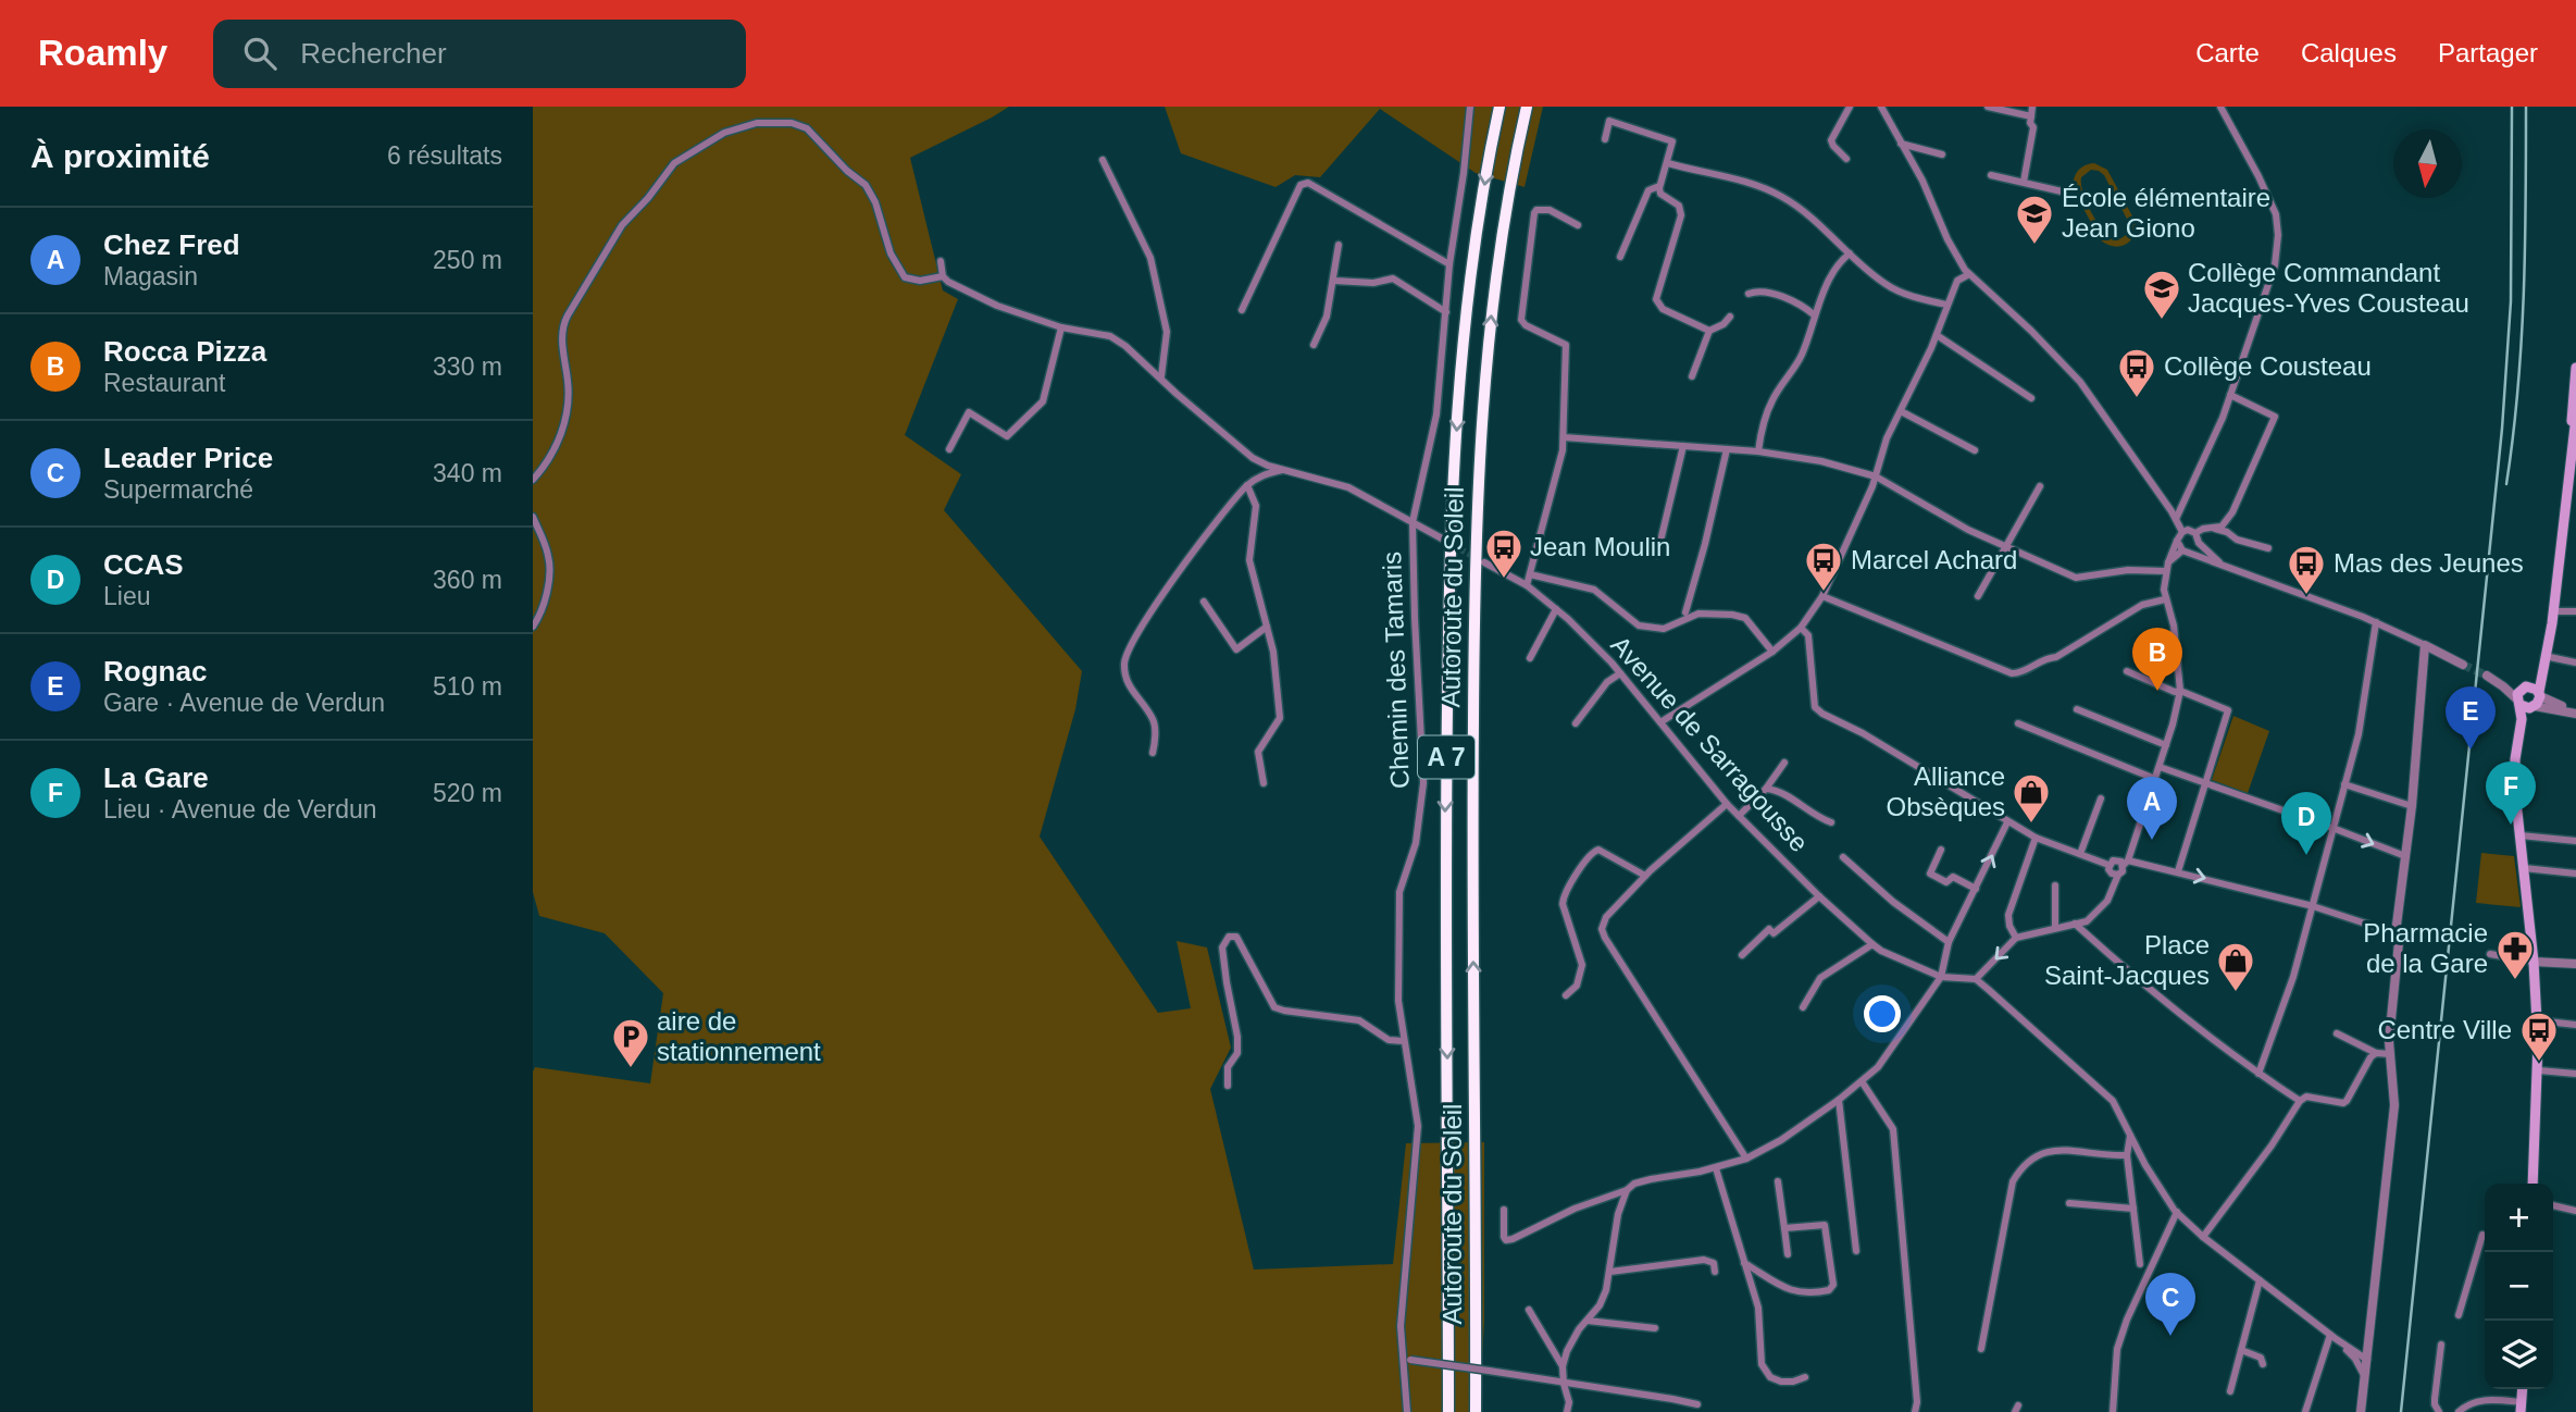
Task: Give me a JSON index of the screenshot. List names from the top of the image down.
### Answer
{
  "streets": {
    "highway": ["Autoroute du Soleil", "A 7"],
    "street": ["Chemin des Tamaris", "Avenue de Sarragousse"]
  },
  "places": {
    "school or university": ["École élémentaire Jean Giono", "Collège Commandant Jacques-Yves Cousteau"],
    "bus stop": [
      "Collège Cousteau",
      "Jean Moulin",
      "Marcel Achard",
      "Mas des Jeunes",
      "Centre Ville"
    ],
    "shop": ["Alliance Obsèques", "Place Saint-Jacques"],
    "pharmacy": ["Pharmacie de la Gare"],
    "parking": ["aire de stationnement"]
  },
  "north": "bottom",
  "page": {
    "header": "Roamly",
    "search": "Rechercher",
    "nav": ["Carte", "Calques", "Partager"],
    "heading": ["À proximité", "6 résultats"],
    "list": [
      {
        "mark": "A",
        "name": "Chez Fred",
        "note": "Magasin",
        "value": "250 m"
      },
      {
        "mark": "B",
        "name": "Rocca Pizza",
        "note": "Restaurant",
        "value": "330 m"
      },
      {
        "mark": "C",
        "name": "Leader Price",
        "note": "Supermarché",
        "value": "340 m"
      },
      {
        "mark": "D",
        "name": "CCAS",
        "note": "Lieu",
        "value": "360 m"
      },
      {
        "mark": "E",
        "name": "Rognac",
        "note": "Gare · Avenue de Verdun",
        "value": "510 m"
      },
      {
        "mark": "F",
        "name": "La Gare",
        "note": "Lieu · Avenue de Verdun",
        "value": "520 m"
      }
    ],
    "pins": [
      "B",
      "E",
      "F",
      "A",
      "D",
      "C"
    ],
    "map_buttons": ["+", "−"]
  }
}
